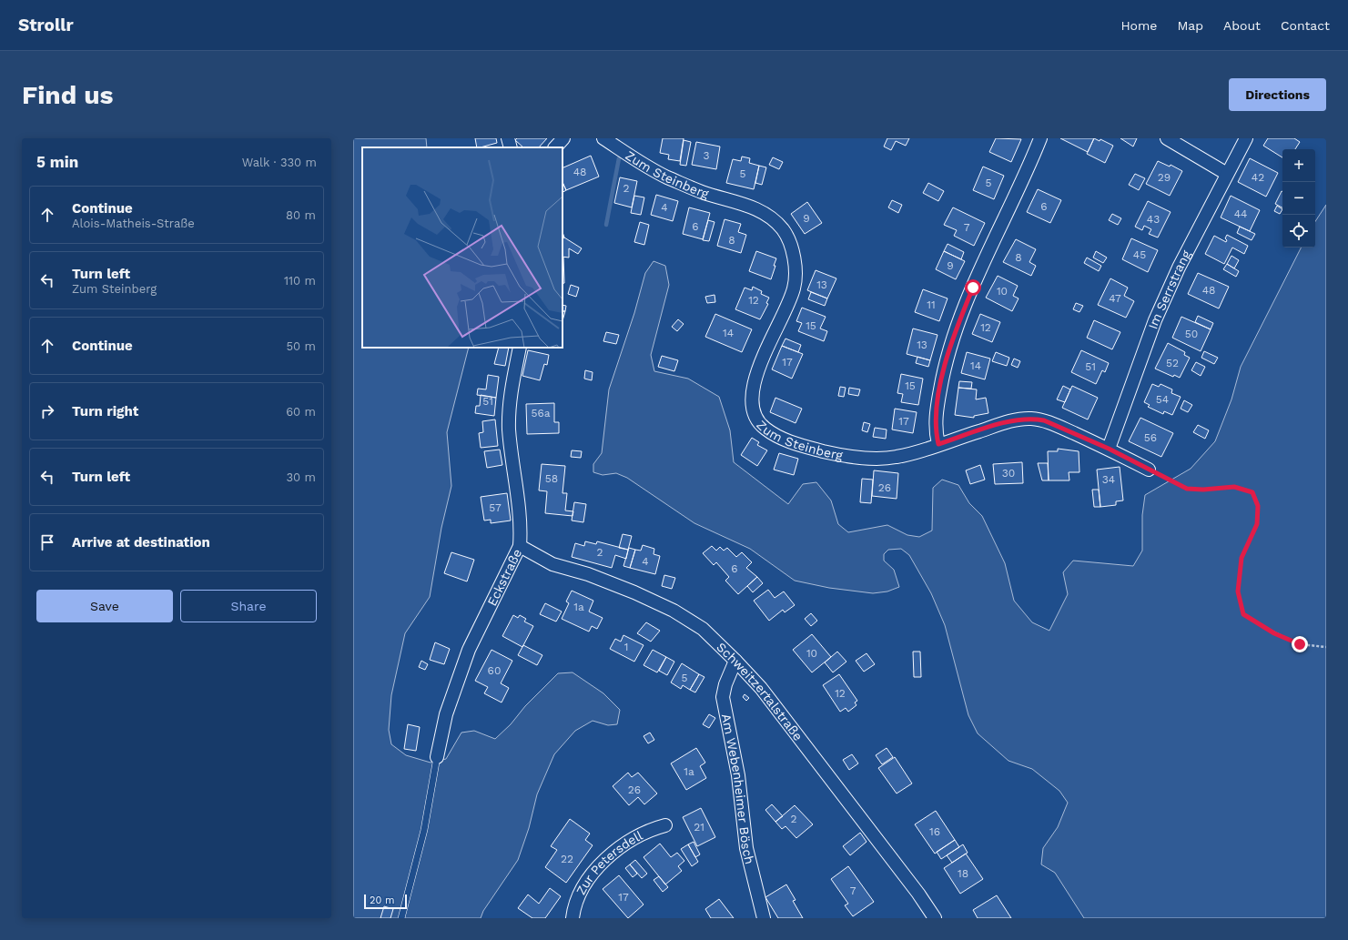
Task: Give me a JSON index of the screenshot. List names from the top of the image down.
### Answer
{
  "streets": {
    "street": [
      "Zum Steinberg",
      "Im Serrstrang",
      "Eckstraße",
      "Schweitzertalstraße",
      "Am Webenheimer Bösch",
      "Zur Petersdell"
    ]
  },
  "crossings": [
    ["Zum Steinberg", "Im Serrstrang"],
    ["Eckstraße", "Schweitzertalstraße"],
    ["Schweitzertalstraße", "Am Webenheimer Bösch"]
  ],
  "house_numbers": [
    "3",
    "48",
    "5",
    "29",
    "42",
    "5",
    "2",
    "6",
    "4",
    "44",
    "9",
    "43",
    "6",
    "7",
    "8",
    "45",
    "8",
    "9",
    "13",
    "48",
    "10",
    "47",
    "12",
    "11",
    "15",
    "12",
    "14",
    "50",
    "13",
    "17",
    "52",
    "14",
    "51",
    "15",
    "54",
    "51",
    "56a",
    "17",
    "56",
    "30",
    "58",
    "34",
    "26",
    "57",
    "2",
    "4",
    "6",
    "1a",
    "1",
    "10",
    "60",
    "5",
    "12",
    "1a",
    "26",
    "2",
    "21",
    "16",
    "22",
    "18",
    "7",
    "17"
  ],
  "scale_bar": "20 m",
  "page": {
    "header": "Strollr",
    "nav": [
      "Home",
      "Map",
      "About",
      "Contact"
    ],
    "buttons": [
      "Directions",
      ["Save", "Share"]
    ],
    "title": "Find us",
    "heading": ["5 min", "Walk · 330 m"],
    "map_buttons": ["+", "−"],
    "list": [
      ["Continue", "Alois-Matheis-Straße", "80 m"],
      ["Turn left", "Zum Steinberg", "110 m"],
      ["Continue", "50 m"],
      ["Turn right", "60 m"],
      ["Turn left", "30 m"],
      "Arrive at destination"
    ],
    "scale": "20 m"
  }
}
